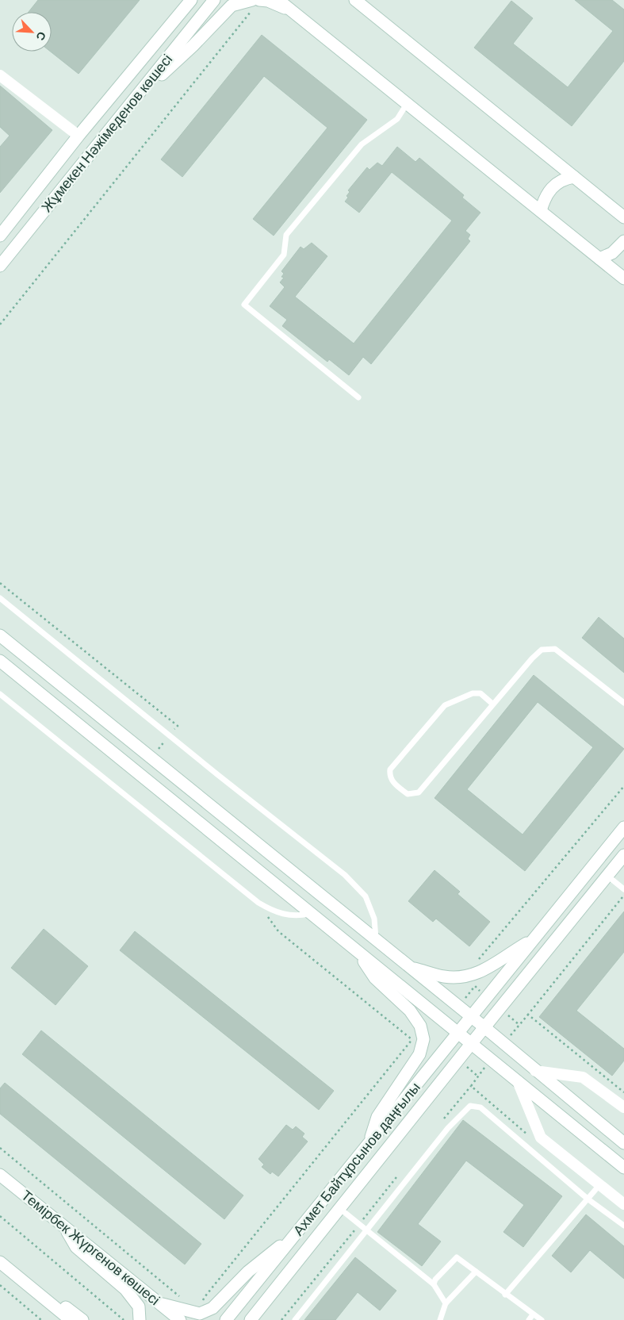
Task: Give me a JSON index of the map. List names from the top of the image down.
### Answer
{
  "streets": {
    "street": ["Жұмекен Нәжімеденов көшесі", "Ахмет Байтұрсынов даңғылы", "Темірбек Жүргенов көшесі"]
  },
  "north": "bottom right"
}
